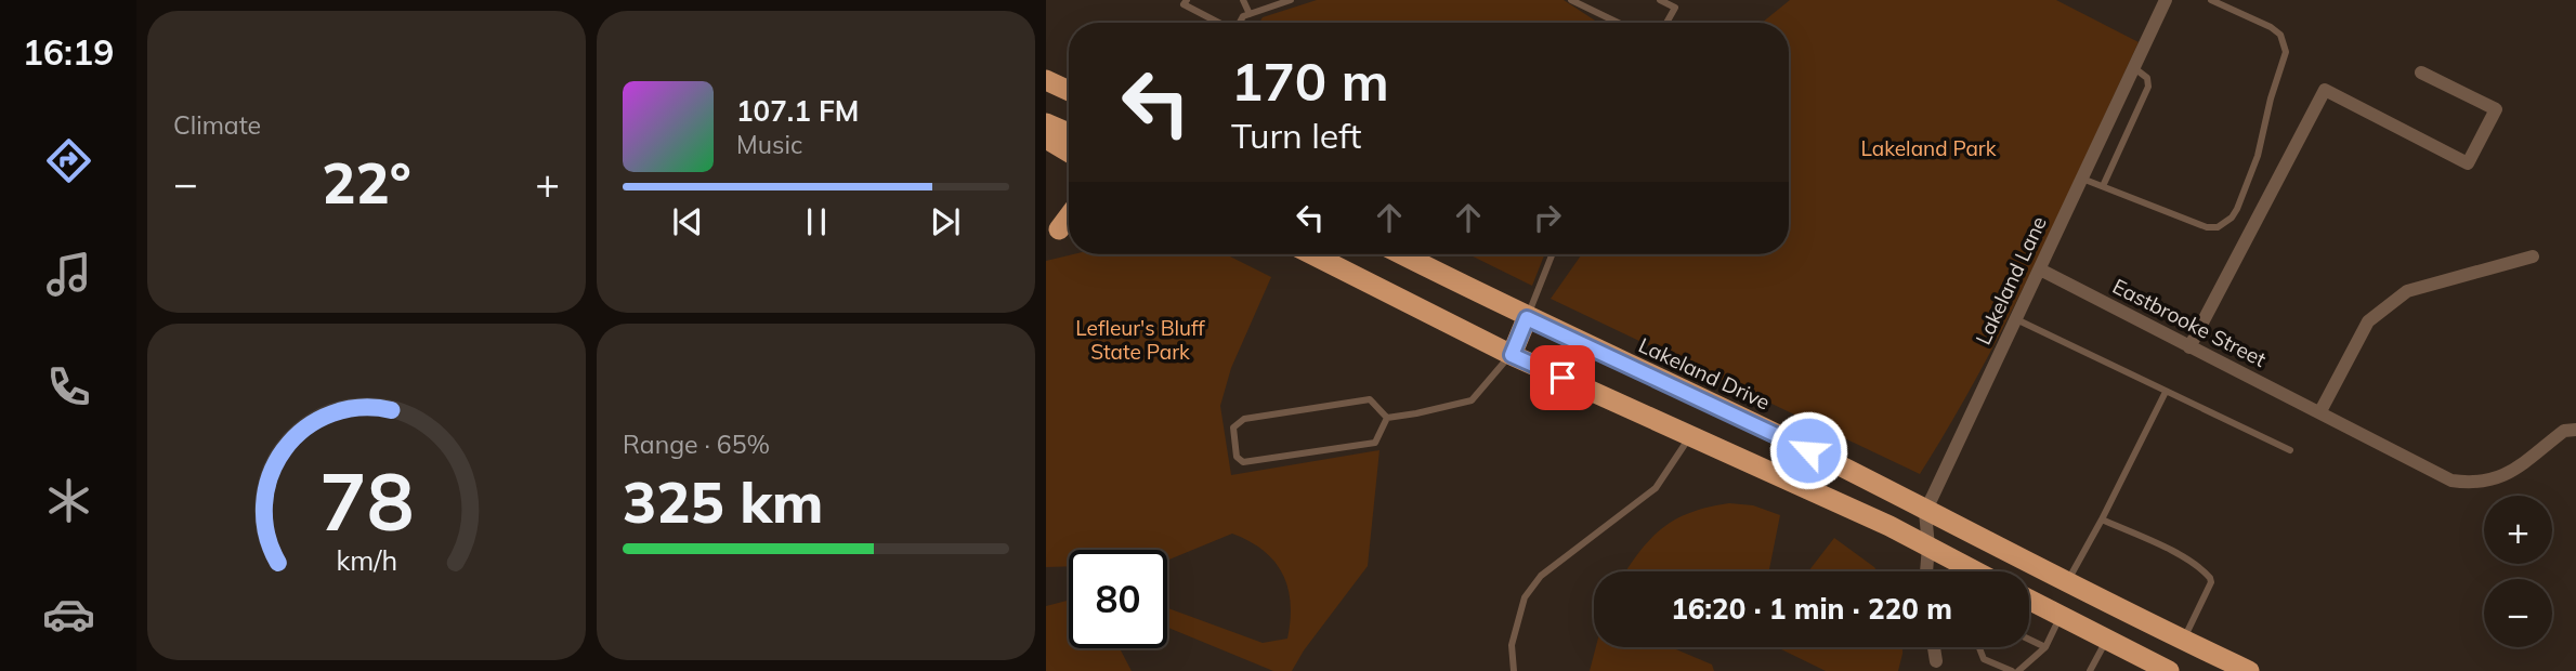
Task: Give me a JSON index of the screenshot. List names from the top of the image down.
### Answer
{
  "streets": {
    "highway": ["Lakeland Drive"],
    "street": ["Lakeland Lane", "Eastbrooke Street"]
  },
  "crossings": [
    ["Lakeland Lane", "Eastbrooke Street"],
    ["Lakeland Lane", "Lakeland Drive"]
  ],
  "parks": ["Lakeland Park", "Lefleur's Bluff State Park"],
  "page": {
    "tabs": "16:19",
    "tile": [
      "Climate",
      ["Range · 65%", "325 km"]
    ],
    "turn": ["170 m", "Turn left"],
    "song": ["107.1 FM", "Music"],
    "heat": ["−", "22°", "+"],
    "map_buttons": ["+", "−"],
    "limit": "80",
    "trip": "16:20 · 1 min · 220 m",
    "gauge": ["78", "km/h"]
  }
}
